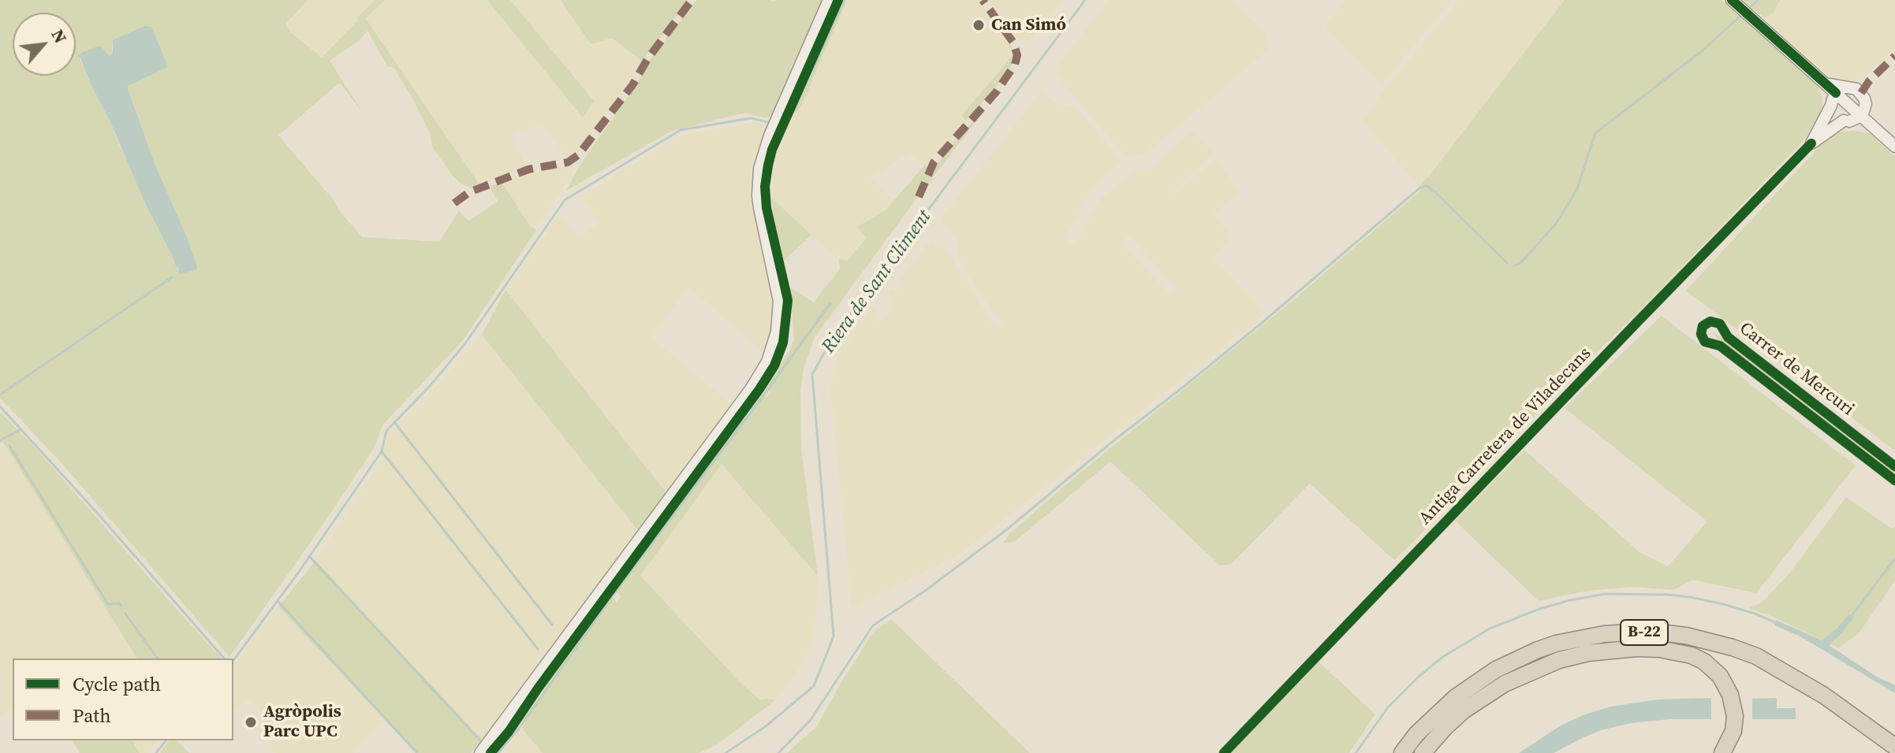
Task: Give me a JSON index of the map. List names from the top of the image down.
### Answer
{
  "streets": {
    "highway": ["B-22"],
    "street": ["Carrer de Mercuri", "Antiga Carretera de Viladecans"]
  },
  "water": ["Riera de Sant Climent"],
  "places": ["Can Simó", "Agròpolis Parc UPC"],
  "legend": ["Cycle path", "Path"],
  "north": "top right"
}
